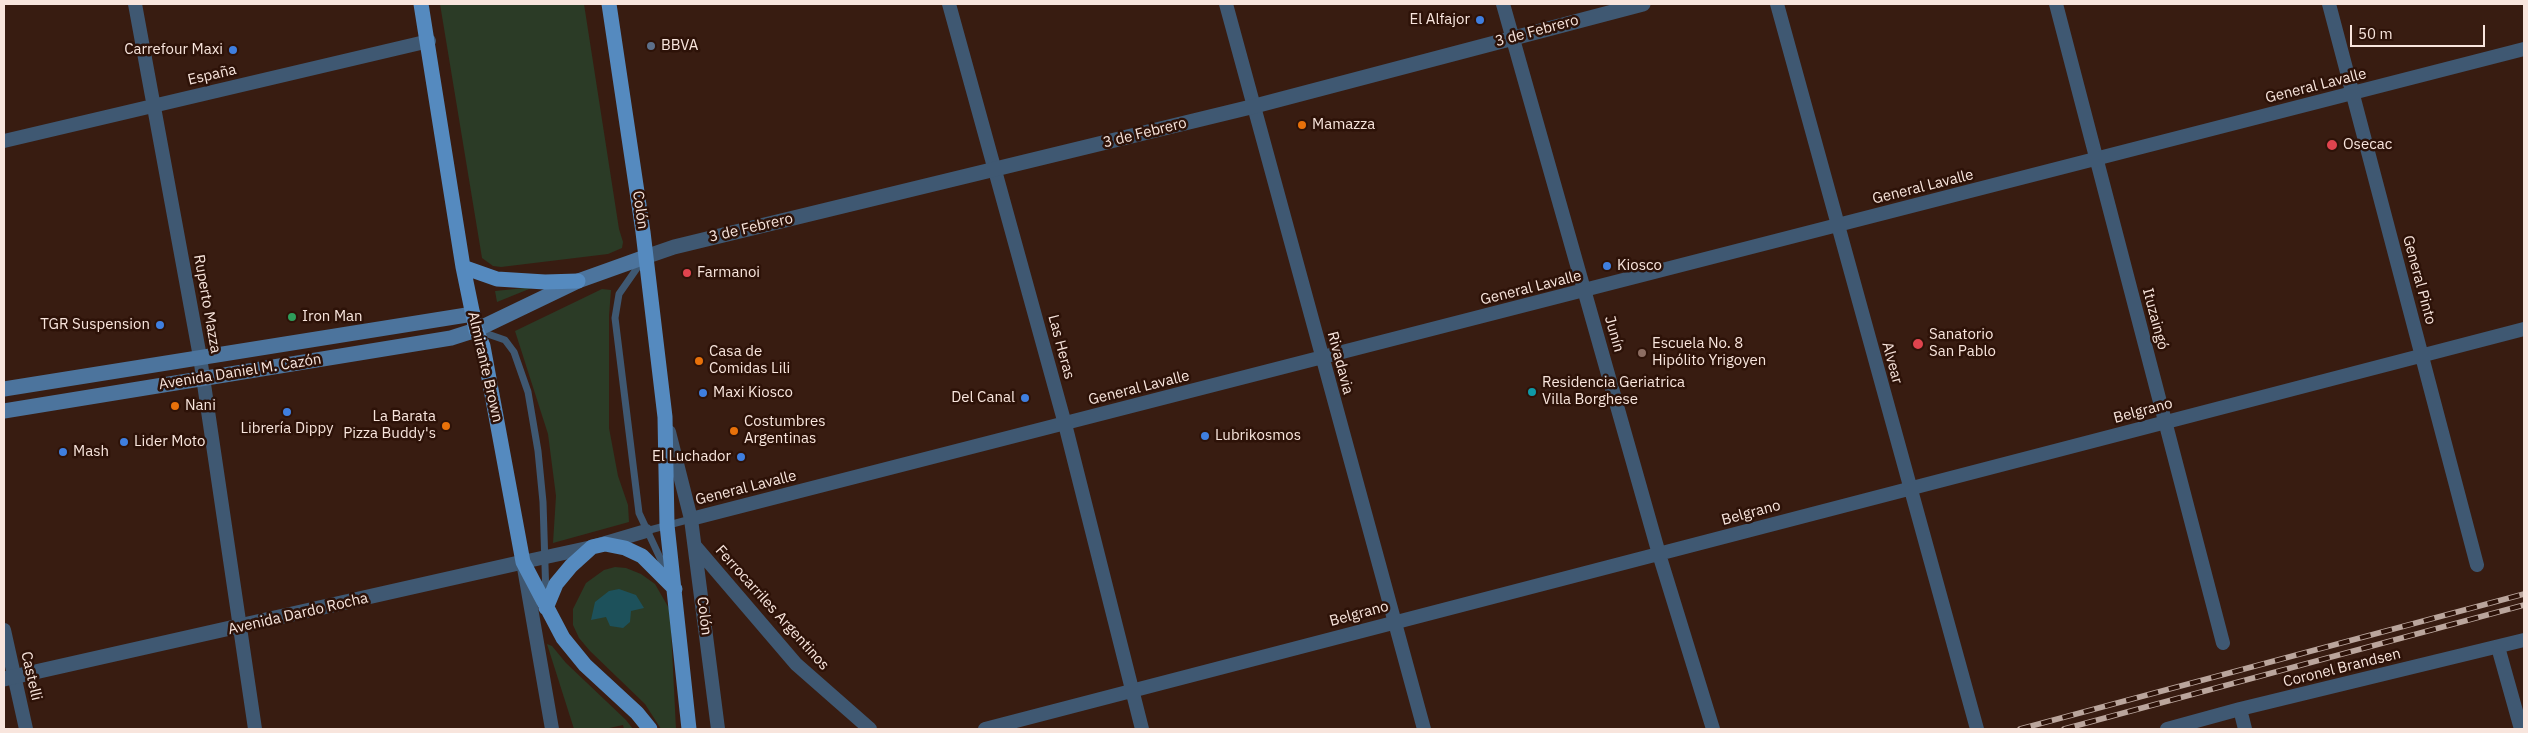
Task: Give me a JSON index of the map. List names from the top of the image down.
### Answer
{
  "streets": {
    "main road": ["Colón", "Almirante Brown", "Avenida Daniel M. Cazón"],
    "street": [
      "3 de Febrero",
      "España",
      "General Lavalle",
      "General Pinto",
      "Ruperto Mazza",
      "Ituzaingó",
      "Junín",
      "Las Heras",
      "Rivadavia",
      "Alvear",
      "Belgrano",
      "Ferrocarriles Argentinos",
      "Avenida Dardo Rocha",
      "Coronel Brandsen",
      "Castelli"
    ]
  },
  "crossings": [
    ["3 de Febrero", "Colón"],
    ["3 de Febrero", "Junín"],
    ["3 de Febrero", "Las Heras"],
    ["3 de Febrero", "Rivadavia"],
    ["3 de Febrero", "Avenida Daniel M. Cazón"],
    ["España", "Ruperto Mazza"],
    ["España", "Almirante Brown"],
    ["General Lavalle", "Colón"],
    ["General Lavalle", "General Pinto"],
    ["General Lavalle", "Ituzaingó"],
    ["General Lavalle", "Junín"],
    ["General Lavalle", "Las Heras"],
    ["General Lavalle", "Rivadavia"],
    ["General Lavalle", "Alvear"],
    ["Colón", "Avenida Daniel M. Cazón"],
    ["Colón", "Ferrocarriles Argentinos"],
    ["General Pinto", "Belgrano"],
    ["Ruperto Mazza", "Avenida Daniel M. Cazón"],
    ["Ruperto Mazza", "Avenida Dardo Rocha"],
    ["Ituzaingó", "Belgrano"],
    ["Junín", "Belgrano"],
    ["Las Heras", "Belgrano"],
    ["Rivadavia", "Belgrano"],
    ["Alvear", "Belgrano"],
    ["Almirante Brown", "Avenida Daniel M. Cazón"],
    ["Almirante Brown", "Avenida Dardo Rocha"],
    ["Avenida Dardo Rocha", "Castelli"]
  ],
  "places": [
    "El Alfajor",
    "BBVA",
    "Carrefour Maxi",
    "Mamazza",
    "Osecac",
    "Kiosco",
    "Farmanoi",
    "Iron Man",
    "TGR Suspension",
    "Sanatorio San Pablo",
    "Escuela No. 8 Hipólito Yrigoyen",
    "Casa de Comidas Lili",
    "Residencia Geriatrica Villa Borghese",
    "Maxi Kiosco",
    "Del Canal",
    "Nani",
    "Librería Dippy",
    "La Barata Pizza Buddy's",
    "Costumbres Argentinas",
    "Lubrikosmos",
    "Lider Moto",
    "Mash",
    "El Luchador"
  ],
  "scale_bar": "50 m"
}
